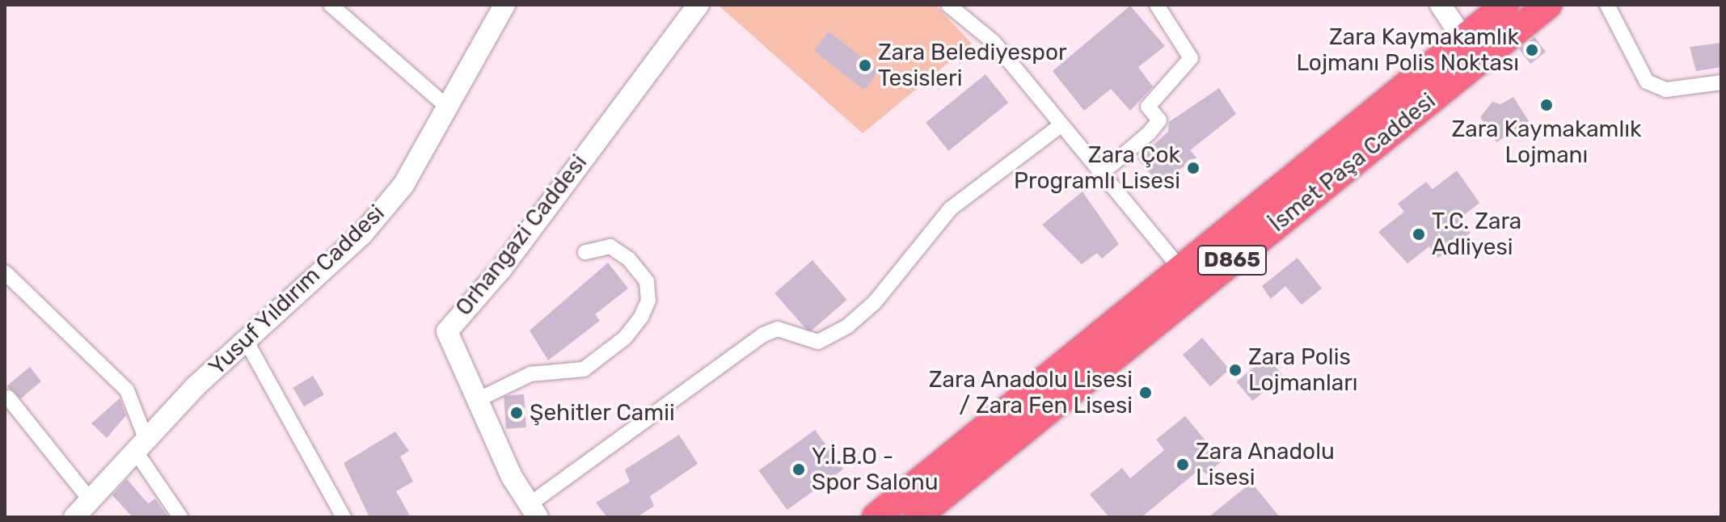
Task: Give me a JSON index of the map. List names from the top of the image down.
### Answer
{
  "streets": {
    "highway": ["İsmet Paşa Caddesi", "D865"],
    "main road": ["Orhangazi Caddesi", "Yusuf Yıldırım Caddesi"]
  },
  "places": [
    "Zara Kaymakamlık Lojmanı Polis Noktası",
    "Zara Belediyespor Tesisleri",
    "Zara Kaymakamlık Lojmanı",
    "Zara Çok Programlı Lisesi",
    "T.C. Zara Adliyesi",
    "Zara Polis Lojmanları",
    "Zara Anadolu Lisesi / Zara Fen Lisesi",
    "Şehitler Camii",
    "Zara Anadolu Lisesi",
    "Y.İ.B.O - Spor Salonu"
  ]
}
